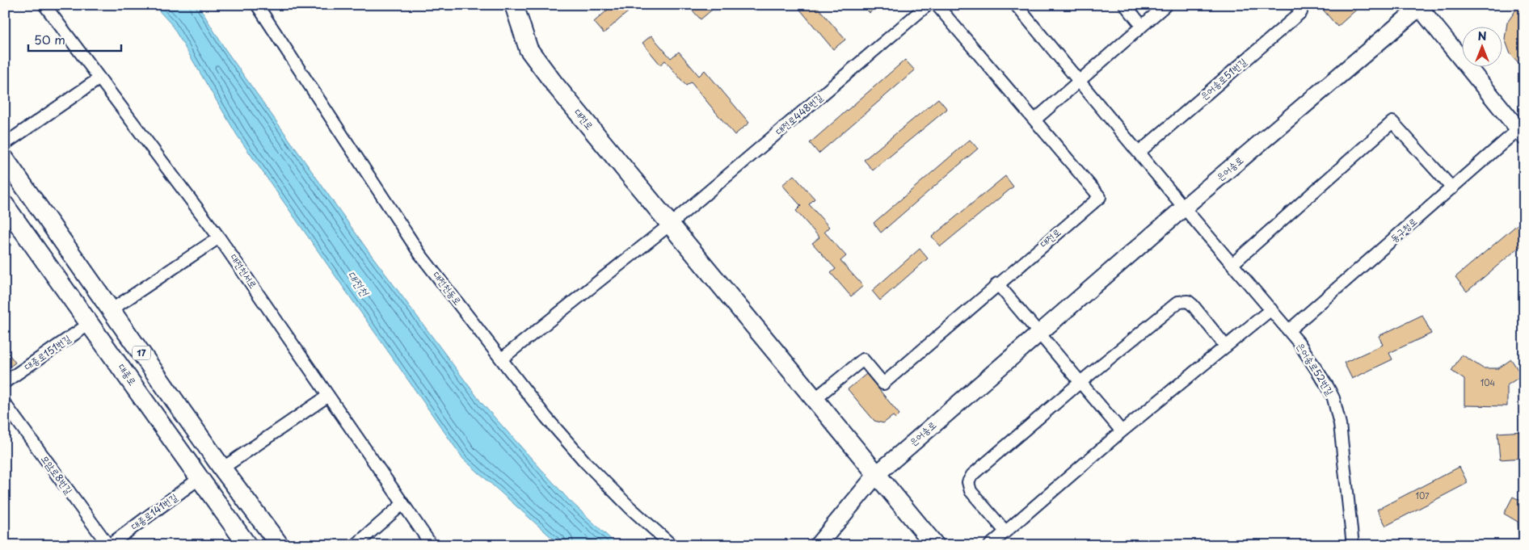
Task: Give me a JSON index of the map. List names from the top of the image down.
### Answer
{
  "streets": {
    "main road": [
      "대전로",
      "은어송로",
      "동구청로",
      "17",
      "대종로"
    ],
    "street": [
      "은어송로51번길",
      "대전로448번길",
      "대전천서로",
      "대전천동로",
      "대종로151번길",
      "은어송로52번길",
      "모암로8번길",
      "대종로141번길"
    ]
  },
  "crossings": [
    ["대전로448번길", "대전로"],
    ["대전로", "은어송로"],
    ["은어송로", "동구청로"],
    ["은어송로", "은어송로52번길"],
    ["동구청로", "은어송로52번길"],
    ["대종로151번길", "대종로"],
    ["대종로", "대종로141번길"],
    ["모암로8번길", "대종로141번길"]
  ],
  "water": ["대전천"],
  "house_numbers": ["104", "107"],
  "scale_bar": "50 m",
  "north": "top"
}
